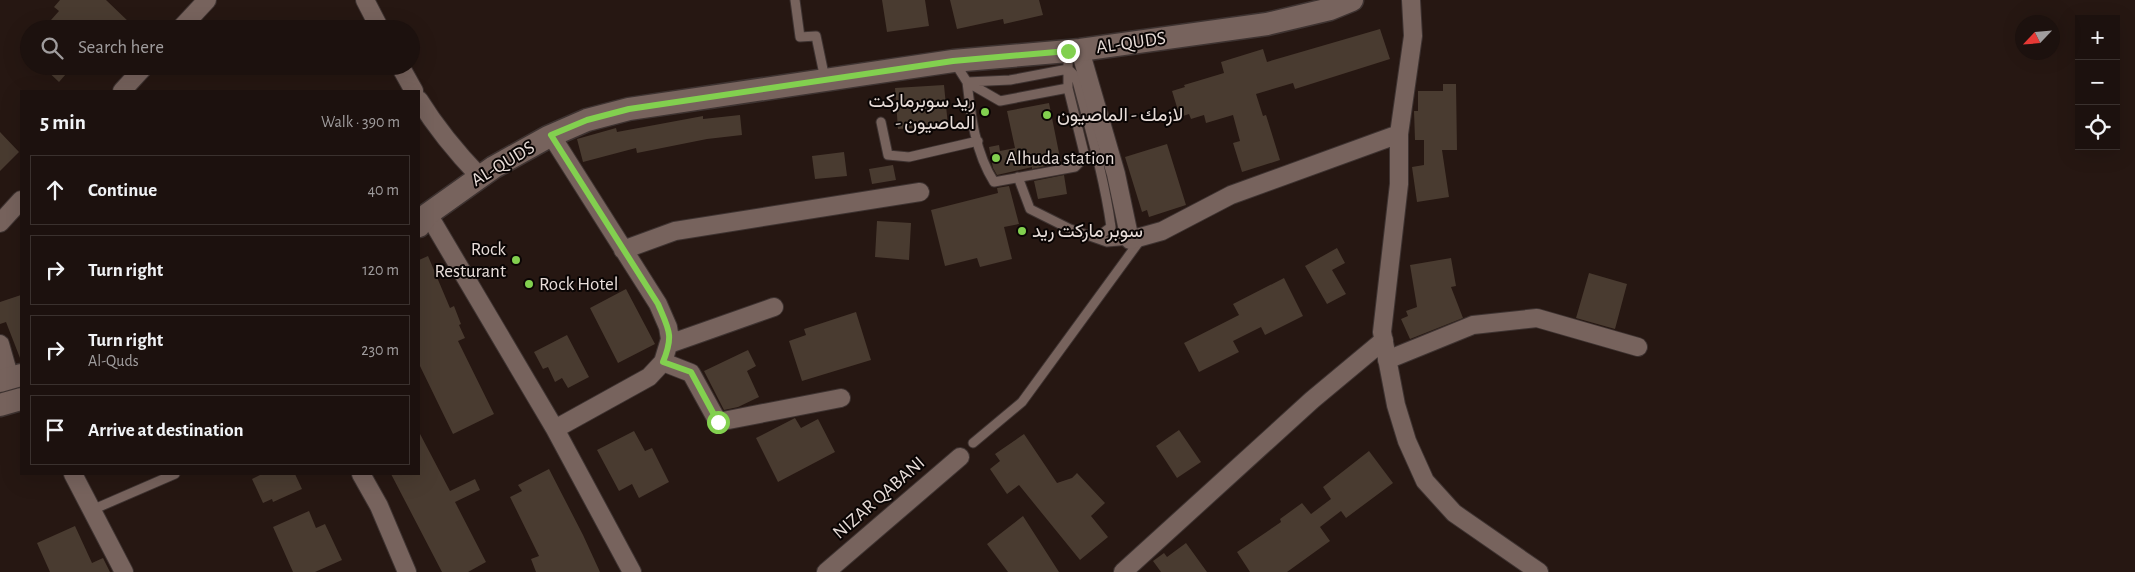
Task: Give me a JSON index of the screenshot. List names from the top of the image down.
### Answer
{
  "streets": {
    "street": ["AL-QUDS", "NIZAR QABANI"]
  },
  "places": [
    "ريد سوبرماركت - الماصيون",
    "لازمك - الماصيون",
    "Alhuda station",
    "سوبر ماركت ريد",
    "Rock Resturant",
    "Rock Hotel"
  ],
  "north": "bottom left",
  "page": {
    "map_buttons": ["+", "−"],
    "search": "Search here",
    "heading": ["5 min", "Walk · 390 m"],
    "list": [
      ["Continue", "40 m"],
      ["Turn right", "120 m"],
      ["Turn right", "Al-Quds", "230 m"],
      "Arrive at destination"
    ]
  }
}
